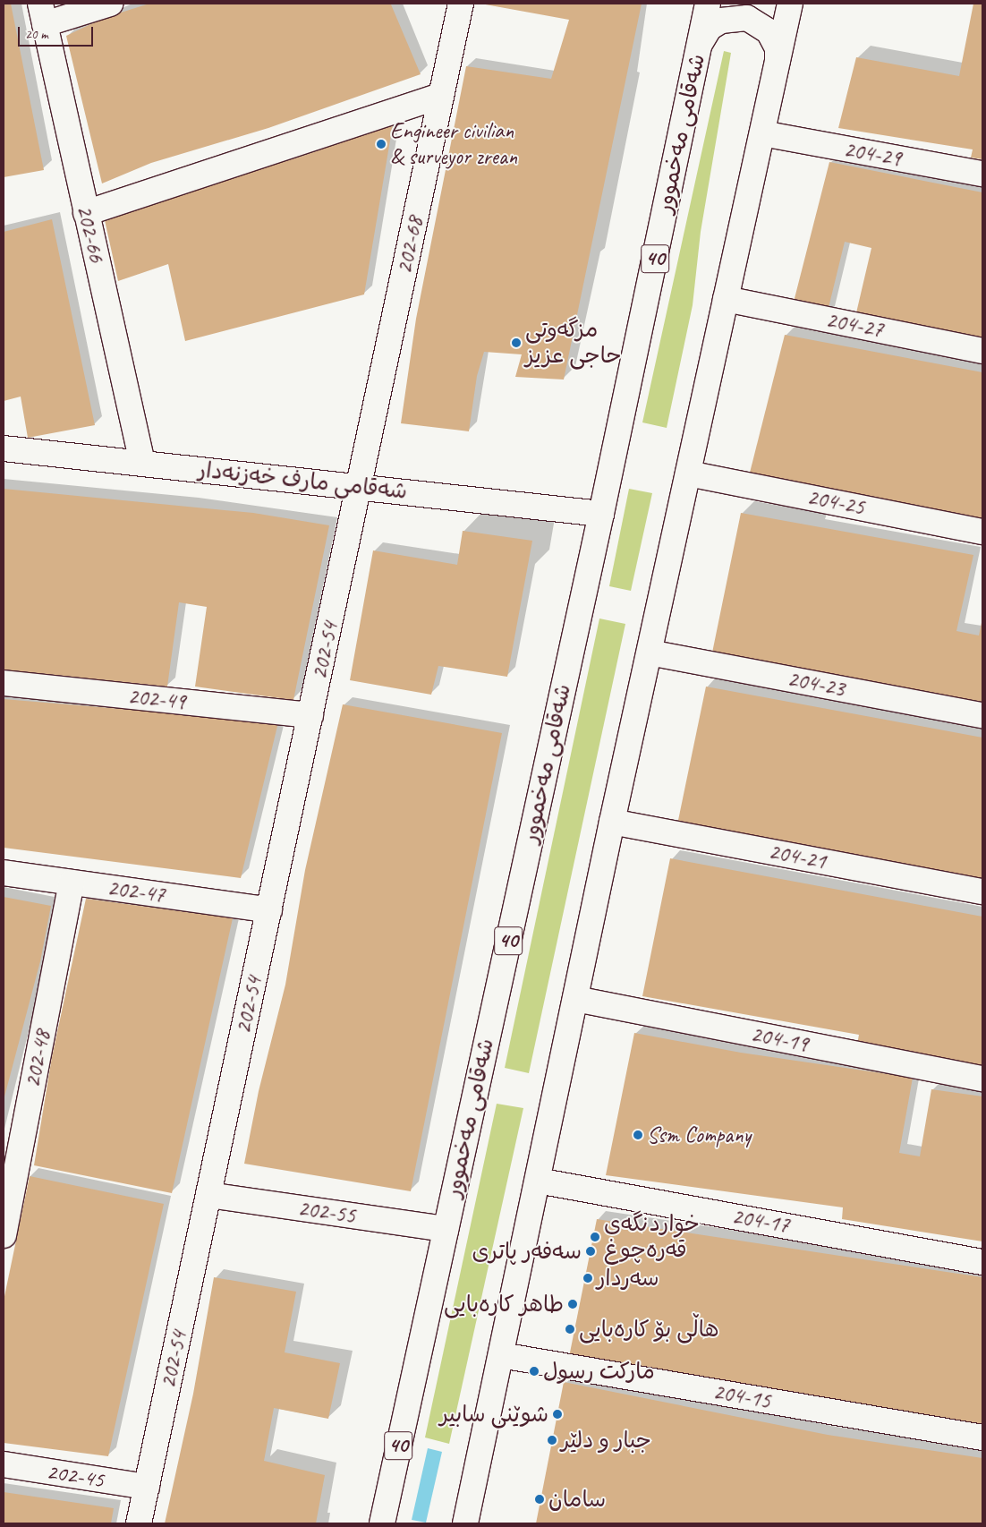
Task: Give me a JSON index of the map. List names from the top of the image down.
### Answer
{
  "streets": {
    "main road": [
      "شەقامی مەخموور",
      "204-29",
      "202-66",
      "202-68",
      "40",
      "204-27",
      "شەقامی مارف خەزنەدار",
      "204-25",
      "202-54",
      "204-23",
      "202-49",
      "204-21",
      "202-47",
      "204-19",
      "202-48",
      "202-55",
      "204-17",
      "204-15",
      "202-45"
    ]
  },
  "crossings": [
    ["شەقامی مەخموور", "شەقامی مارف خەزنەدار"],
    ["شەقامی مەخموور", "202-55"],
    ["202-66", "شەقامی مارف خەزنەدار"],
    ["202-68", "شەقامی مارف خەزنەدار"],
    ["202-68", "202-54"],
    ["شەقامی مارف خەزنەدار", "202-54"],
    ["202-54", "202-49"],
    ["202-54", "202-47"],
    ["202-54", "202-55"],
    ["202-54", "202-45"],
    ["202-47", "202-48"]
  ],
  "places": [
    "Engineer civilian & surveyor zrean",
    "مزگەوتی حاجی عزیز",
    "Ssm Company",
    "خواردنگەی قەرەچوغ",
    "سەفەر پاتری",
    "سەردار",
    "طاهر کارەبایی",
    "هاڵی بۆ کارەبایی",
    "مارکت رسول",
    "شوێنی سابیر",
    "جبار و دلێر",
    "سامان"
  ],
  "scale_bar": "20 m"
}
